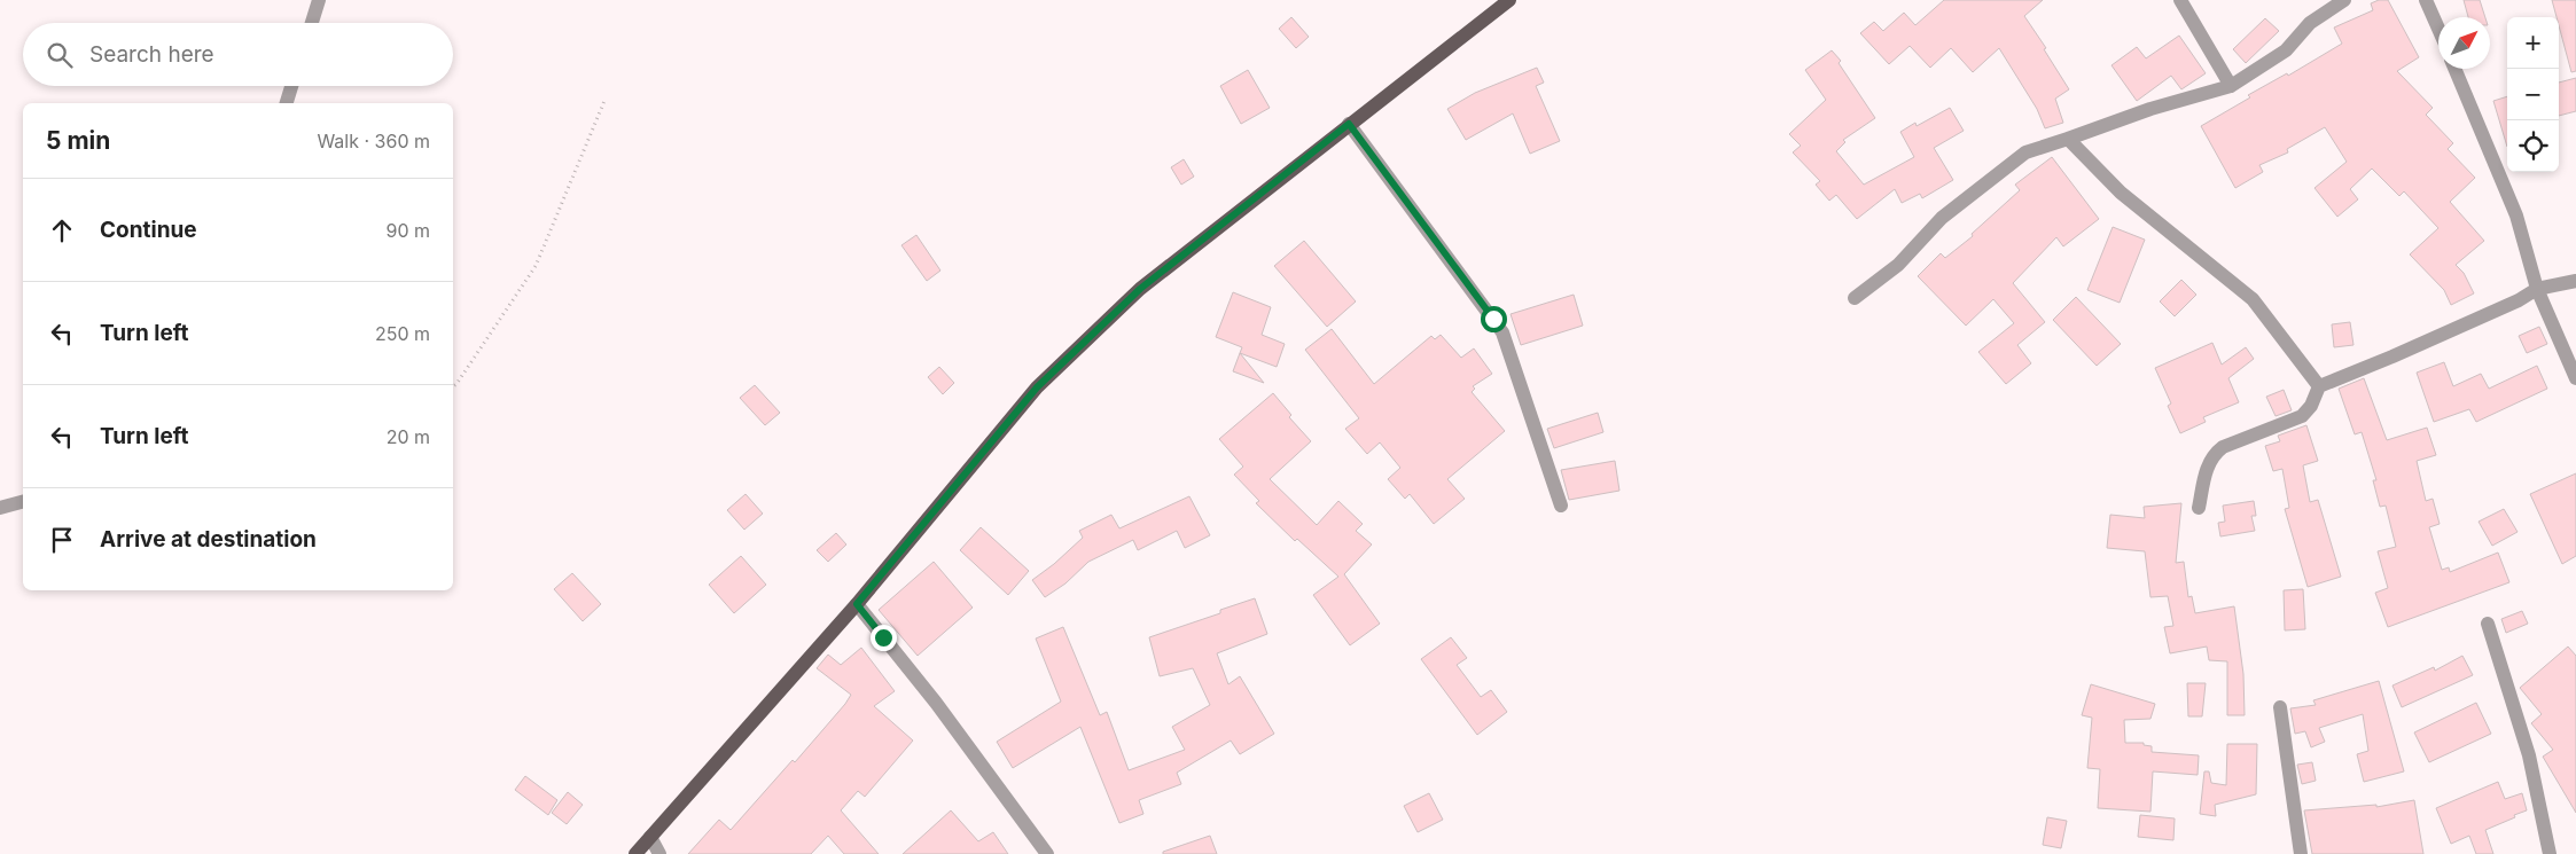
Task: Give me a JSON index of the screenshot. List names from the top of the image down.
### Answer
{
  "north": "top right",
  "page": {
    "map_buttons": ["+", "−"],
    "search": "Search here",
    "heading": ["5 min", "Walk · 360 m"],
    "list": [
      ["Continue", "90 m"],
      ["Turn left", "250 m"],
      ["Turn left", "20 m"],
      "Arrive at destination"
    ]
  }
}
